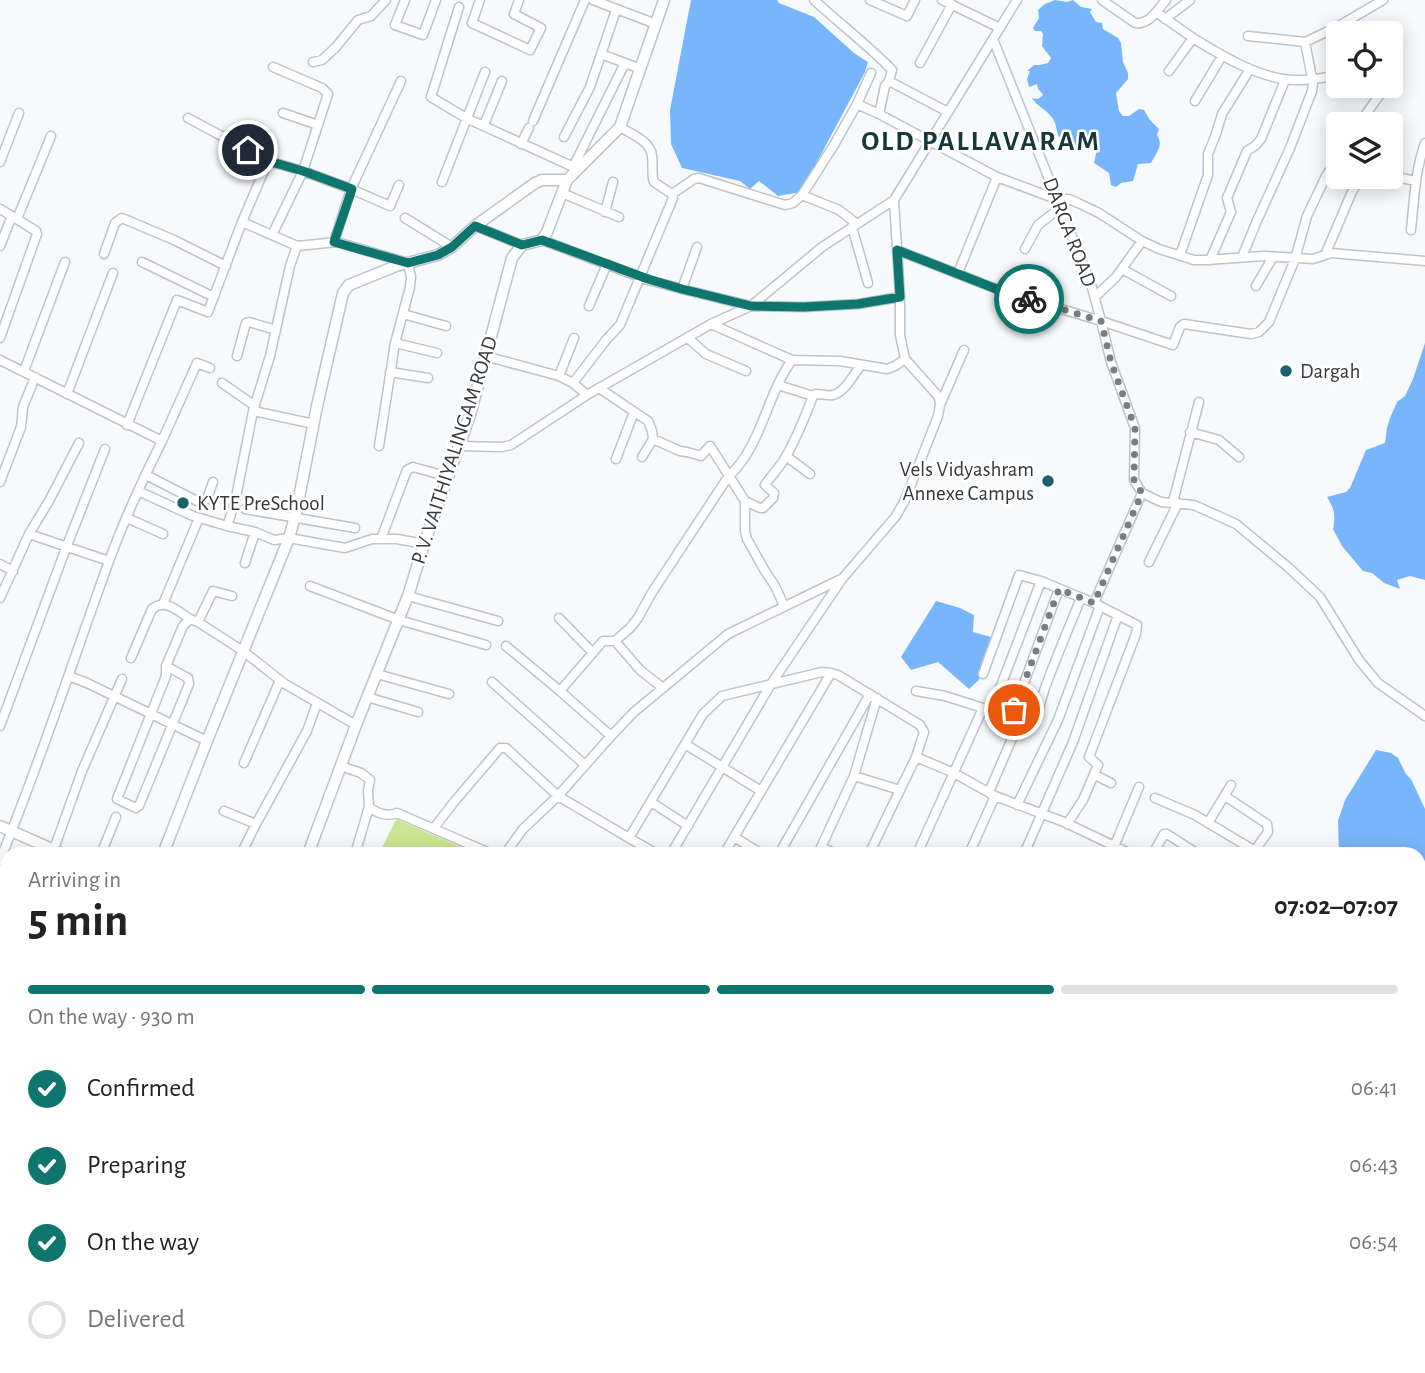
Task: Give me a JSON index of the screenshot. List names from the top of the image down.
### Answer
{
  "streets": {
    "street": ["DARGA ROAD", "P. V. VAITHIYALINGAM ROAD"]
  },
  "districts": ["OLD PALLAVARAM"],
  "places": ["Dargah", "Vels Vidyashram Annexe Campus", "KYTE PreSchool"],
  "page": {
    "heading": ["5 min", "Arriving in", "07:02–07:07"],
    "bar": "On the way · 930 m",
    "list": [
      ["Confirmed", "06:41"],
      ["Preparing", "06:43"],
      ["On the way", "06:54"],
      "Delivered"
    ]
  }
}
